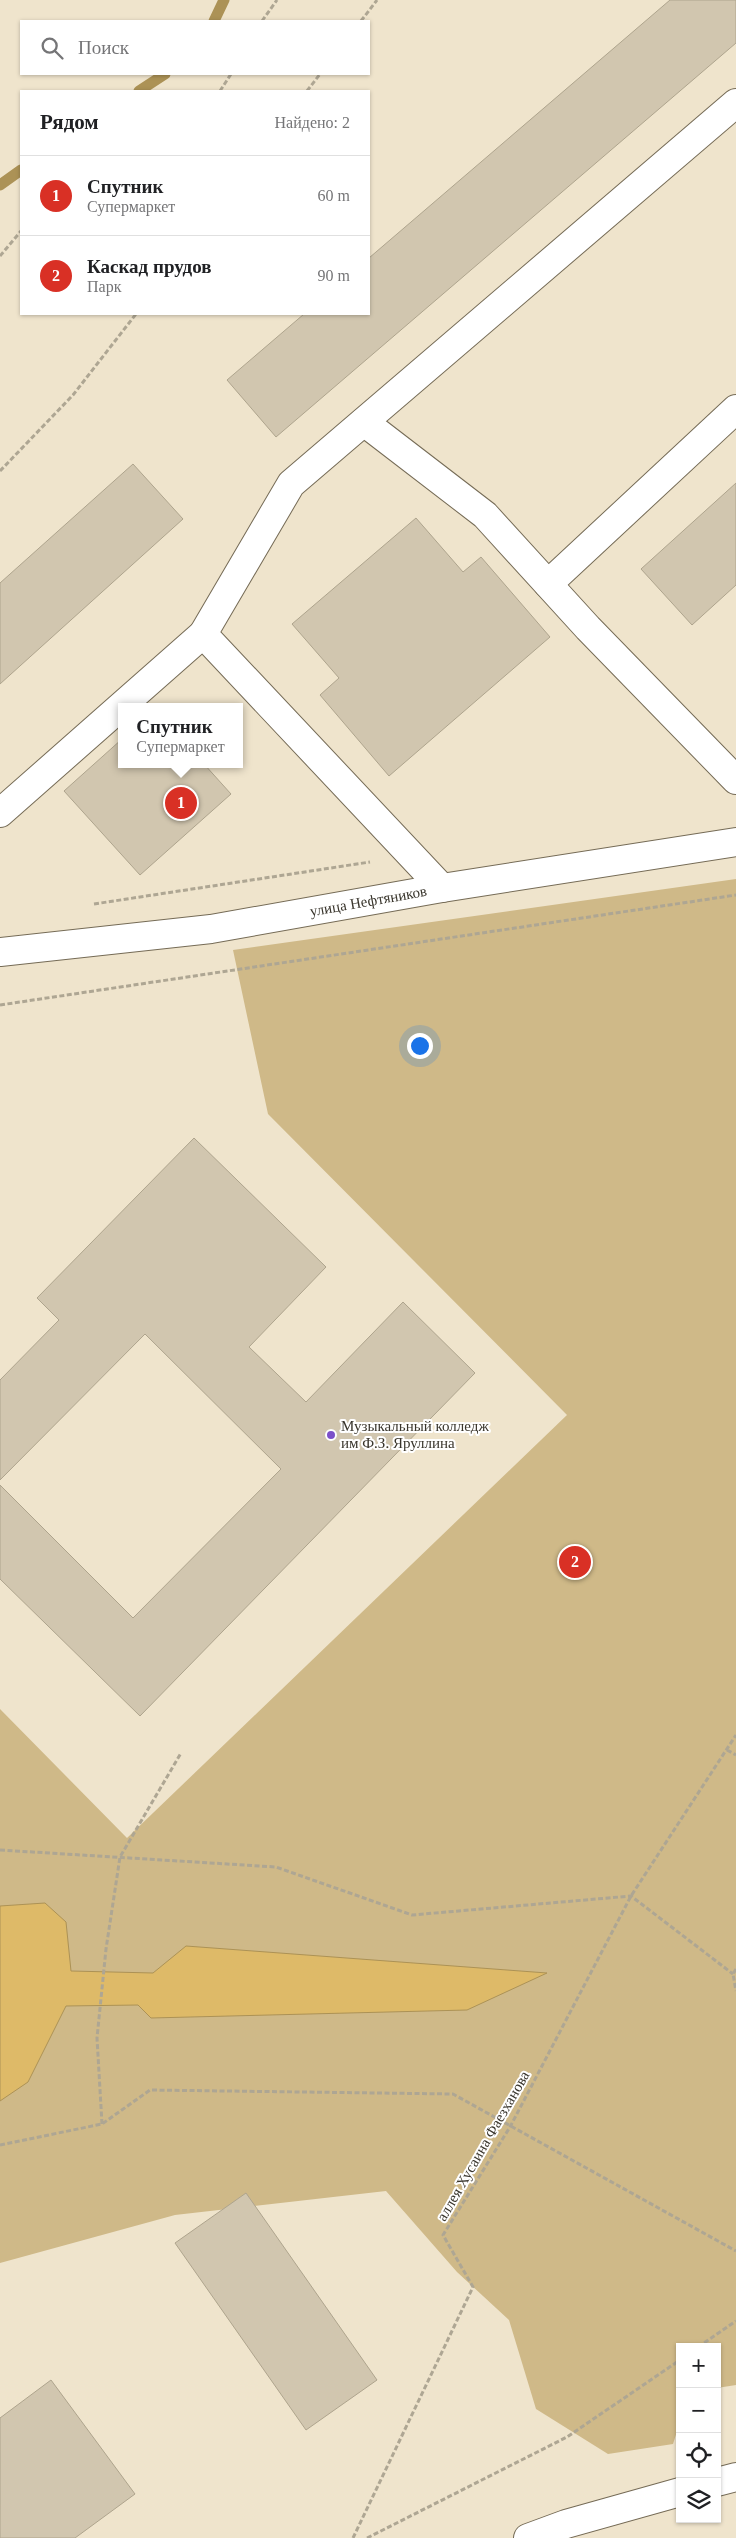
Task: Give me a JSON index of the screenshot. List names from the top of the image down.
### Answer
{
  "streets": {
    "street": ["улица Нефтяников"],
    "path": ["аллея Хусаина Фаезханова"]
  },
  "places": ["Музыкальный колледж им Ф.З. Яруллина"],
  "page": {
    "search": "Поиск",
    "heading": ["Рядом", "Найдено: 2"],
    "list": [
      {
        "mark": "1",
        "name": "Спутник",
        "note": "Супермаркет",
        "value": "60 m"
      },
      {
        "mark": "2",
        "name": "Каскад прудов",
        "note": "Парк",
        "value": "90 m"
      }
    ],
    "popup": ["Спутник", "Супермаркет"],
    "pins": ["1", "2"],
    "map_buttons": ["+", "−"]
  }
}
